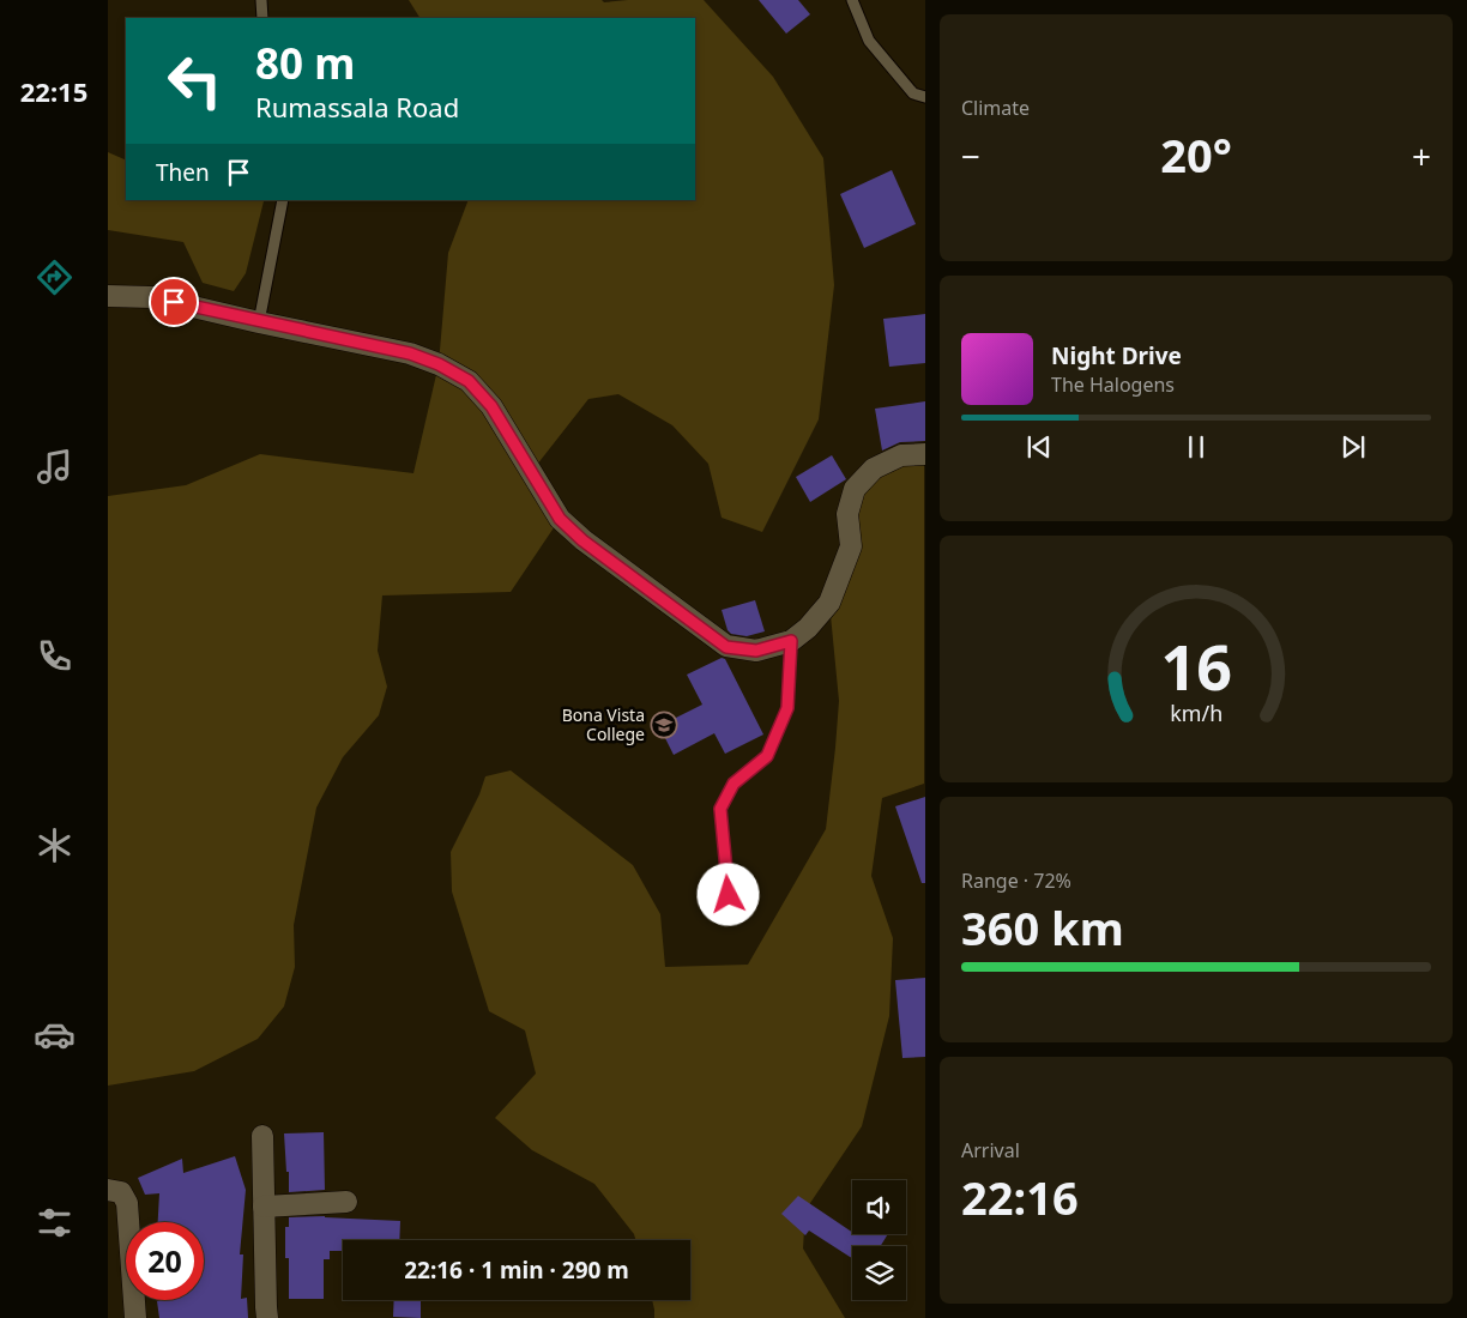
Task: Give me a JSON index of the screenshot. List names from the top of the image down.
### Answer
{
  "places": {
    "school or university": ["Bona Vista College"]
  },
  "page": {
    "tabs": "22:15",
    "tile": [
      "Climate",
      ["Range · 72%", "360 km"],
      ["Arrival", "22:16"]
    ],
    "turn": ["80 m", "Rumassala Road"],
    "heat": ["−", "20°", "+"],
    "then": "Then",
    "song": ["Night Drive", "The Halogens"],
    "limit": "20",
    "trip": "22:16 · 1 min · 290 m",
    "gauge": ["16", "km/h"]
  }
}
